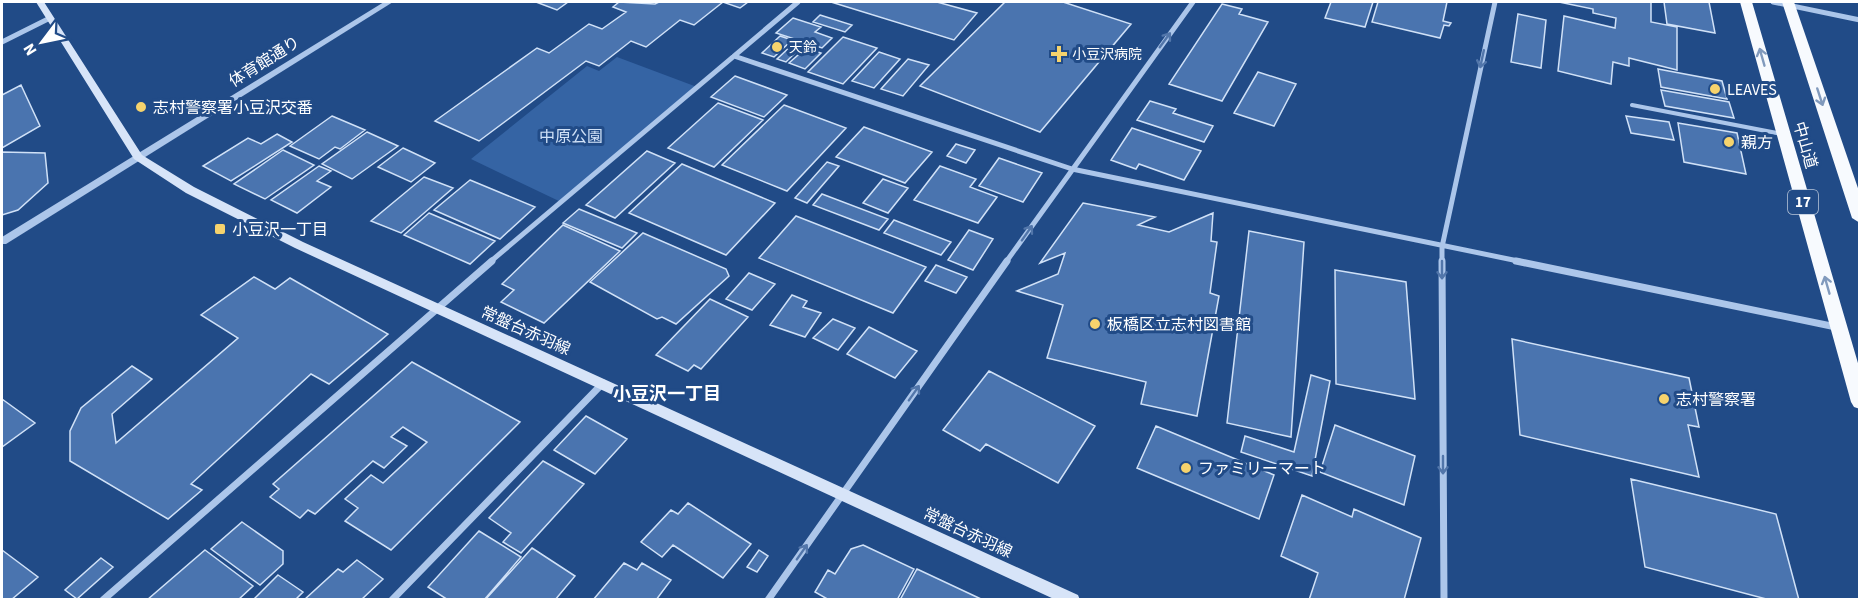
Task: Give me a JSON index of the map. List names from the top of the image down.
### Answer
{
  "streets": {
    "highway": ["中山道", "17"],
    "main road": ["常盤台赤羽線"],
    "street": ["体育館通り"]
  },
  "crossings": [
    ["体育館通り", "常盤台赤羽線"]
  ],
  "districts": ["小豆沢一丁目"],
  "parks": ["中原公園"],
  "places": {
    "other": [
      "天鈴",
      "LEAVES",
      "志村警察署小豆沢交番",
      "親方",
      "板橋区立志村図書館",
      "志村警察署",
      "ファミリーマート"
    ],
    "health": ["小豆沢病院"],
    "transit": ["小豆沢一丁目"]
  },
  "north": "bottom left"
}
